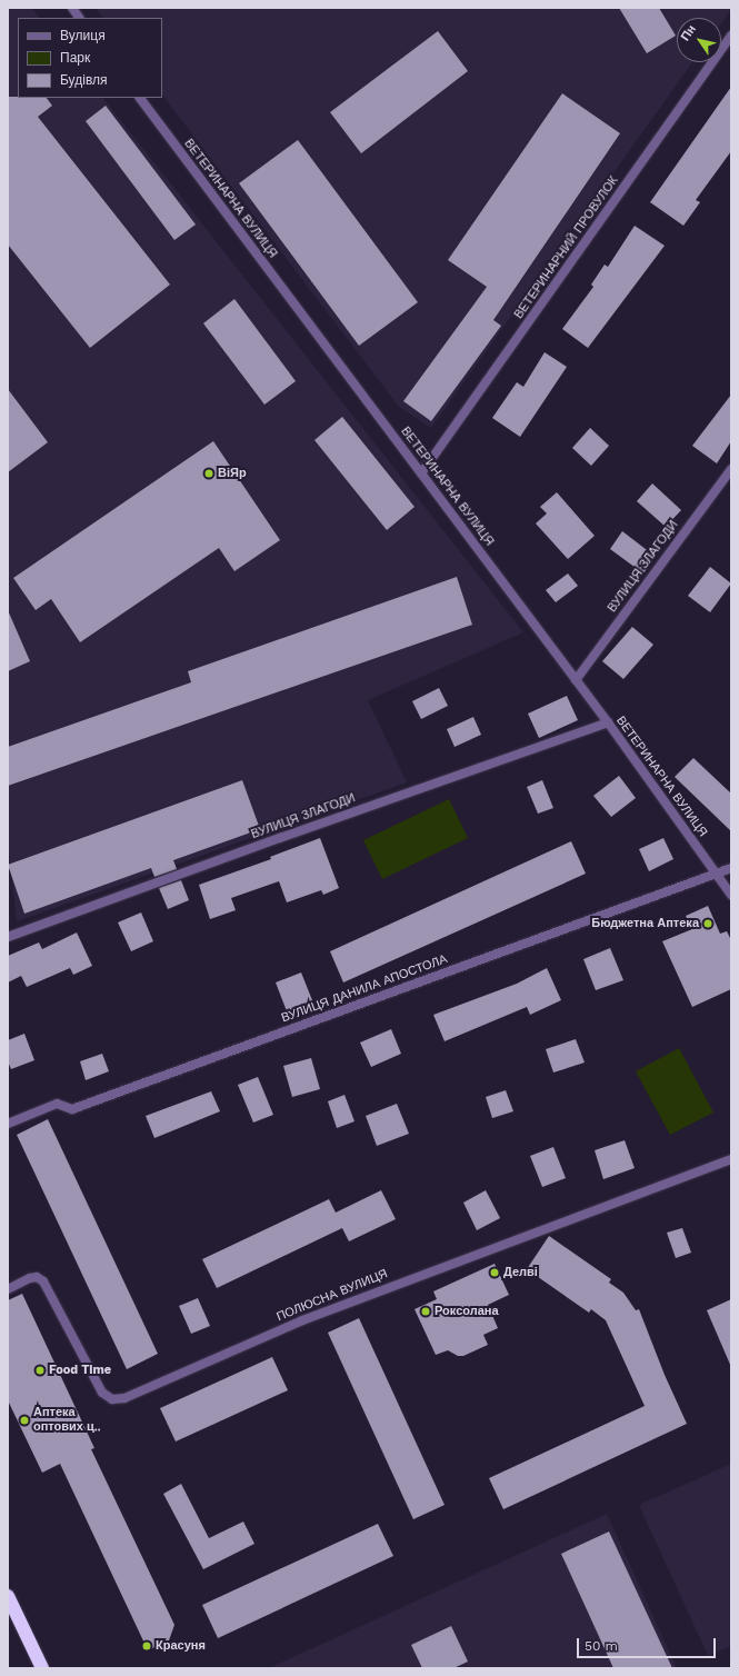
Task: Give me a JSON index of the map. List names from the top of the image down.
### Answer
{
  "streets": {
    "street": [
      "ВЕТЕРИНАРНА ВУЛИЦЯ",
      "ВЕТЕРИНАРНИЙ ПРОВУЛОК",
      "ВУЛИЦЯ ЗЛАГОДИ",
      "ВУЛИЦЯ ДАНИЛА АПОСТОЛА",
      "ПОЛЮСНА ВУЛИЦЯ"
    ]
  },
  "crossings": [
    ["ВЕТЕРИНАРНА ВУЛИЦЯ", "ВЕТЕРИНАРНИЙ ПРОВУЛОК"],
    ["ВЕТЕРИНАРНА ВУЛИЦЯ", "ВУЛИЦЯ ЗЛАГОДИ"],
    ["ВЕТЕРИНАРНА ВУЛИЦЯ", "ВУЛИЦЯ ДАНИЛА АПОСТОЛА"]
  ],
  "places": [
    "ВіЯр",
    "Бюджетна Аптека",
    "Делві",
    "Роксолана",
    "Food Time",
    "Аптека оптових ц‥",
    "Красуня"
  ],
  "legend": ["Вулиця", "Парк", "Будівля"],
  "scale_bar": "50 m",
  "north": "top left"
}
